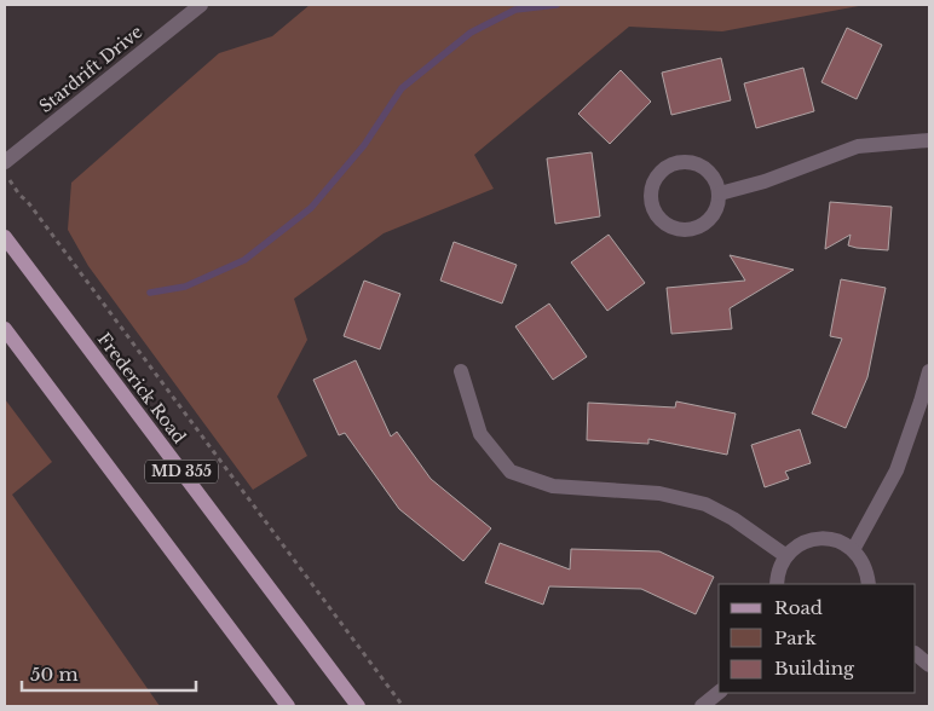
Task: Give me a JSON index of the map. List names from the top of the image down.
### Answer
{
  "streets": {
    "main road": ["Frederick Road", "MD 355"],
    "street": ["Stardrift Drive"]
  },
  "legend": ["Road", "Park", "Building"],
  "scale_bar": "50 m"
}
